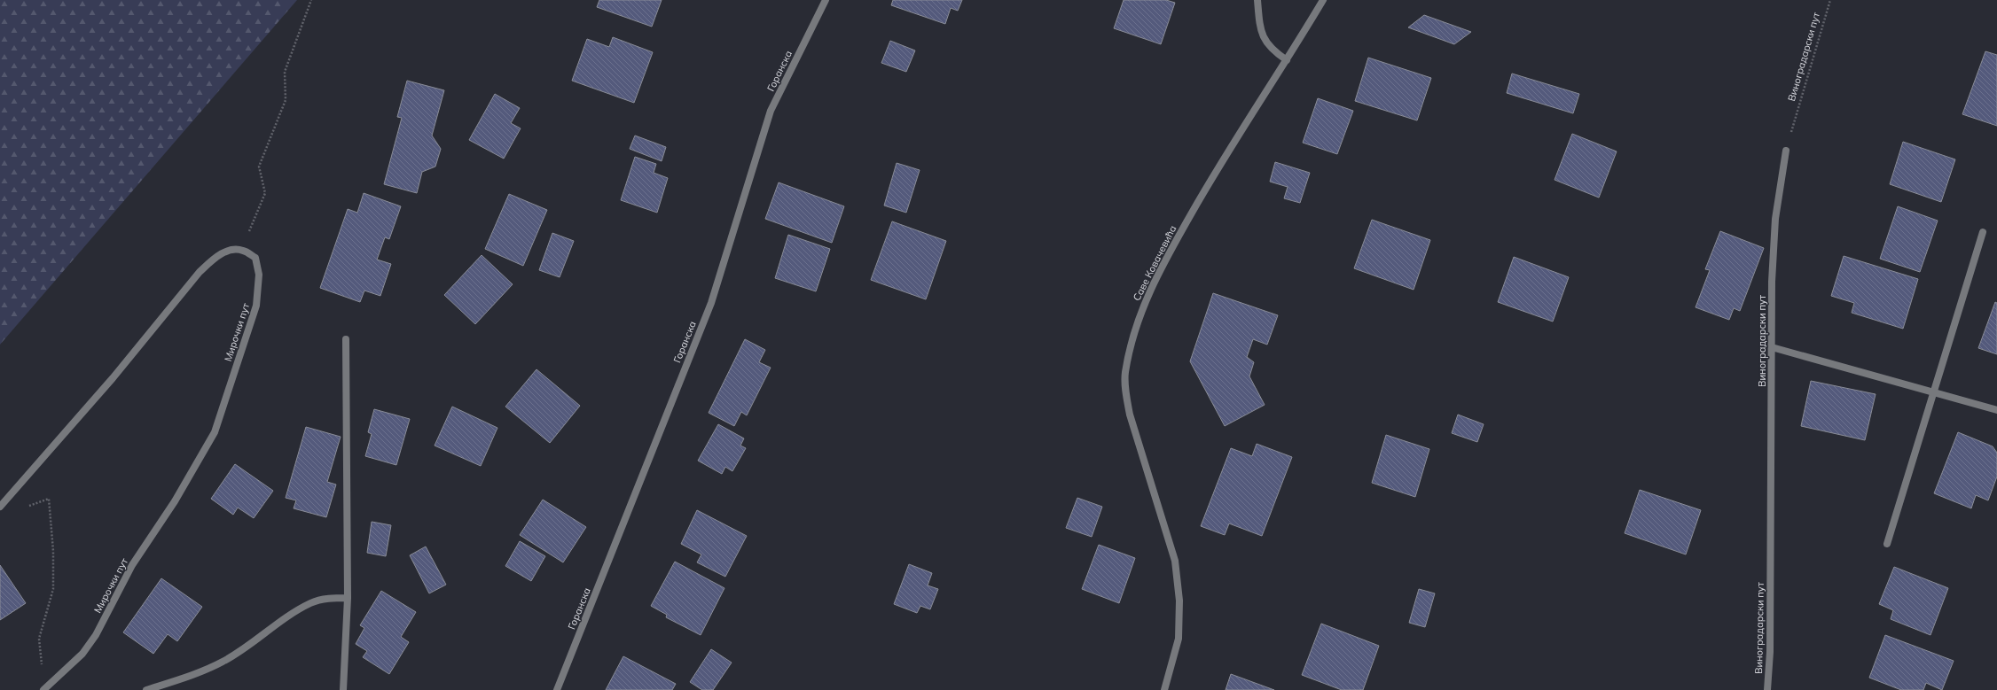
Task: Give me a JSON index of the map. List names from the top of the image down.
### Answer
{
  "streets": {
    "street": [
      "Виноградарски пут",
      "Горанска",
      "Саве Ковачевића",
      "Мирочки пут"
    ]
  }
}
